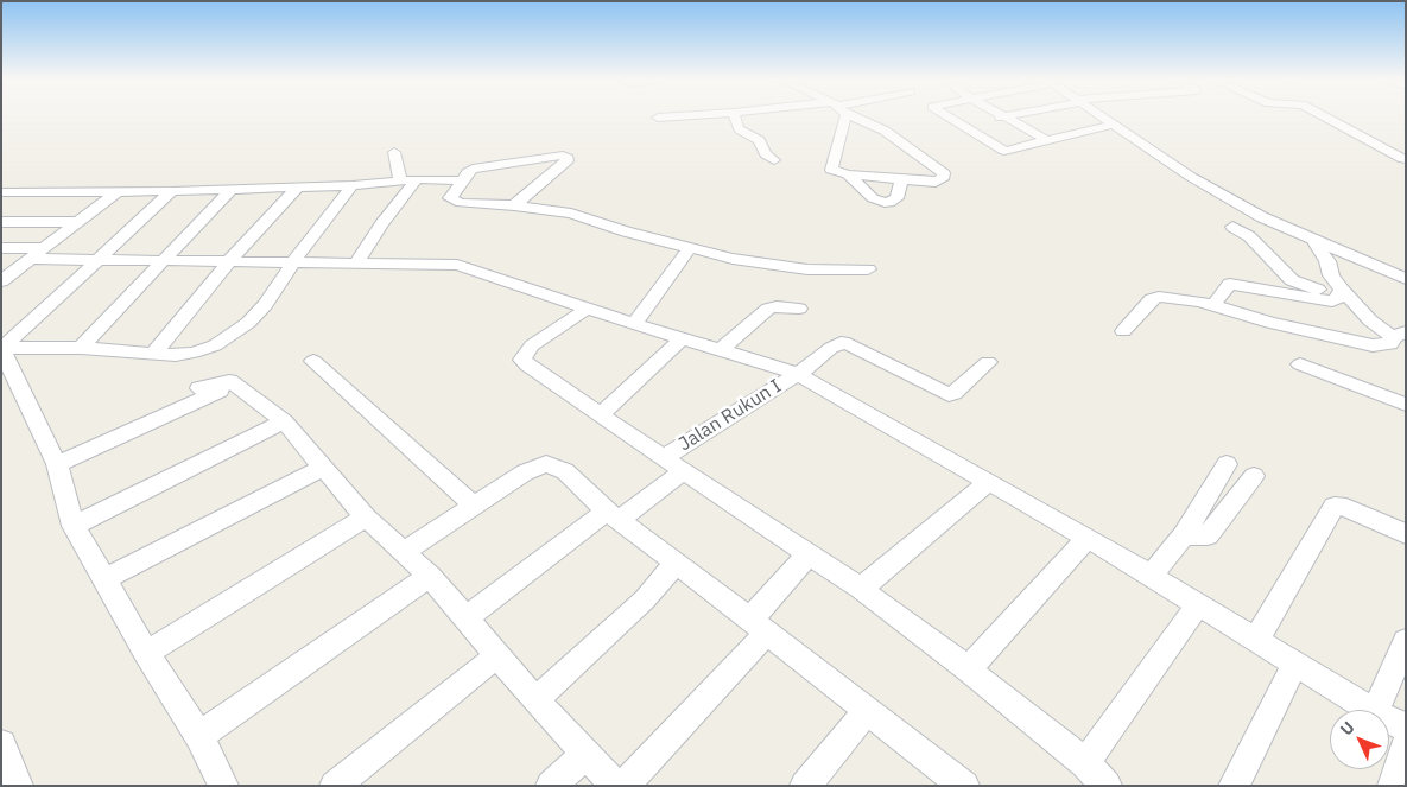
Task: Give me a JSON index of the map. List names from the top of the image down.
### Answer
{
  "streets": {
    "street": ["Jalan Rukun I"]
  },
  "north": "top left"
}
